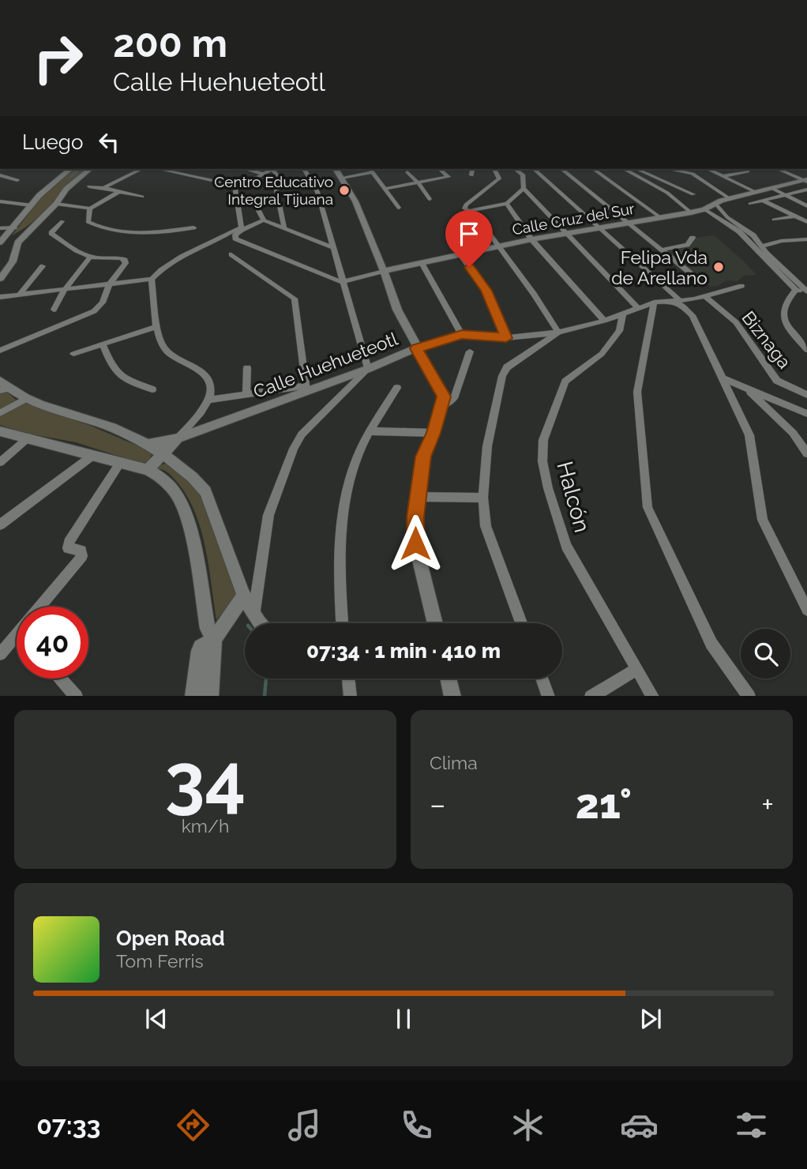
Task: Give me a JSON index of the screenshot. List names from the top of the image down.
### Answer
{
  "streets": {
    "street": [
      "Calle Cruz del Sur",
      "Biznaga",
      "Calle Huehueteotl",
      "Halcón"
    ]
  },
  "crossings": [
    ["Biznaga", "Calle Huehueteotl"],
    ["Calle Huehueteotl", "Halcón"]
  ],
  "places": ["Centro Educativo Integral Tijuana", "Felipa Vda de Arellano"],
  "page": {
    "turn": ["200 m", "Calle Huehueteotl"],
    "then": "Luego",
    "limit": "40",
    "trip": "07:34 · 1 min · 410 m",
    "tile": [
      ["34", "km/h"],
      "Clima"
    ],
    "heat": ["−", "21°", "+"],
    "song": ["Open Road", "Tom Ferris"],
    "tabs": "07:33"
  }
}
